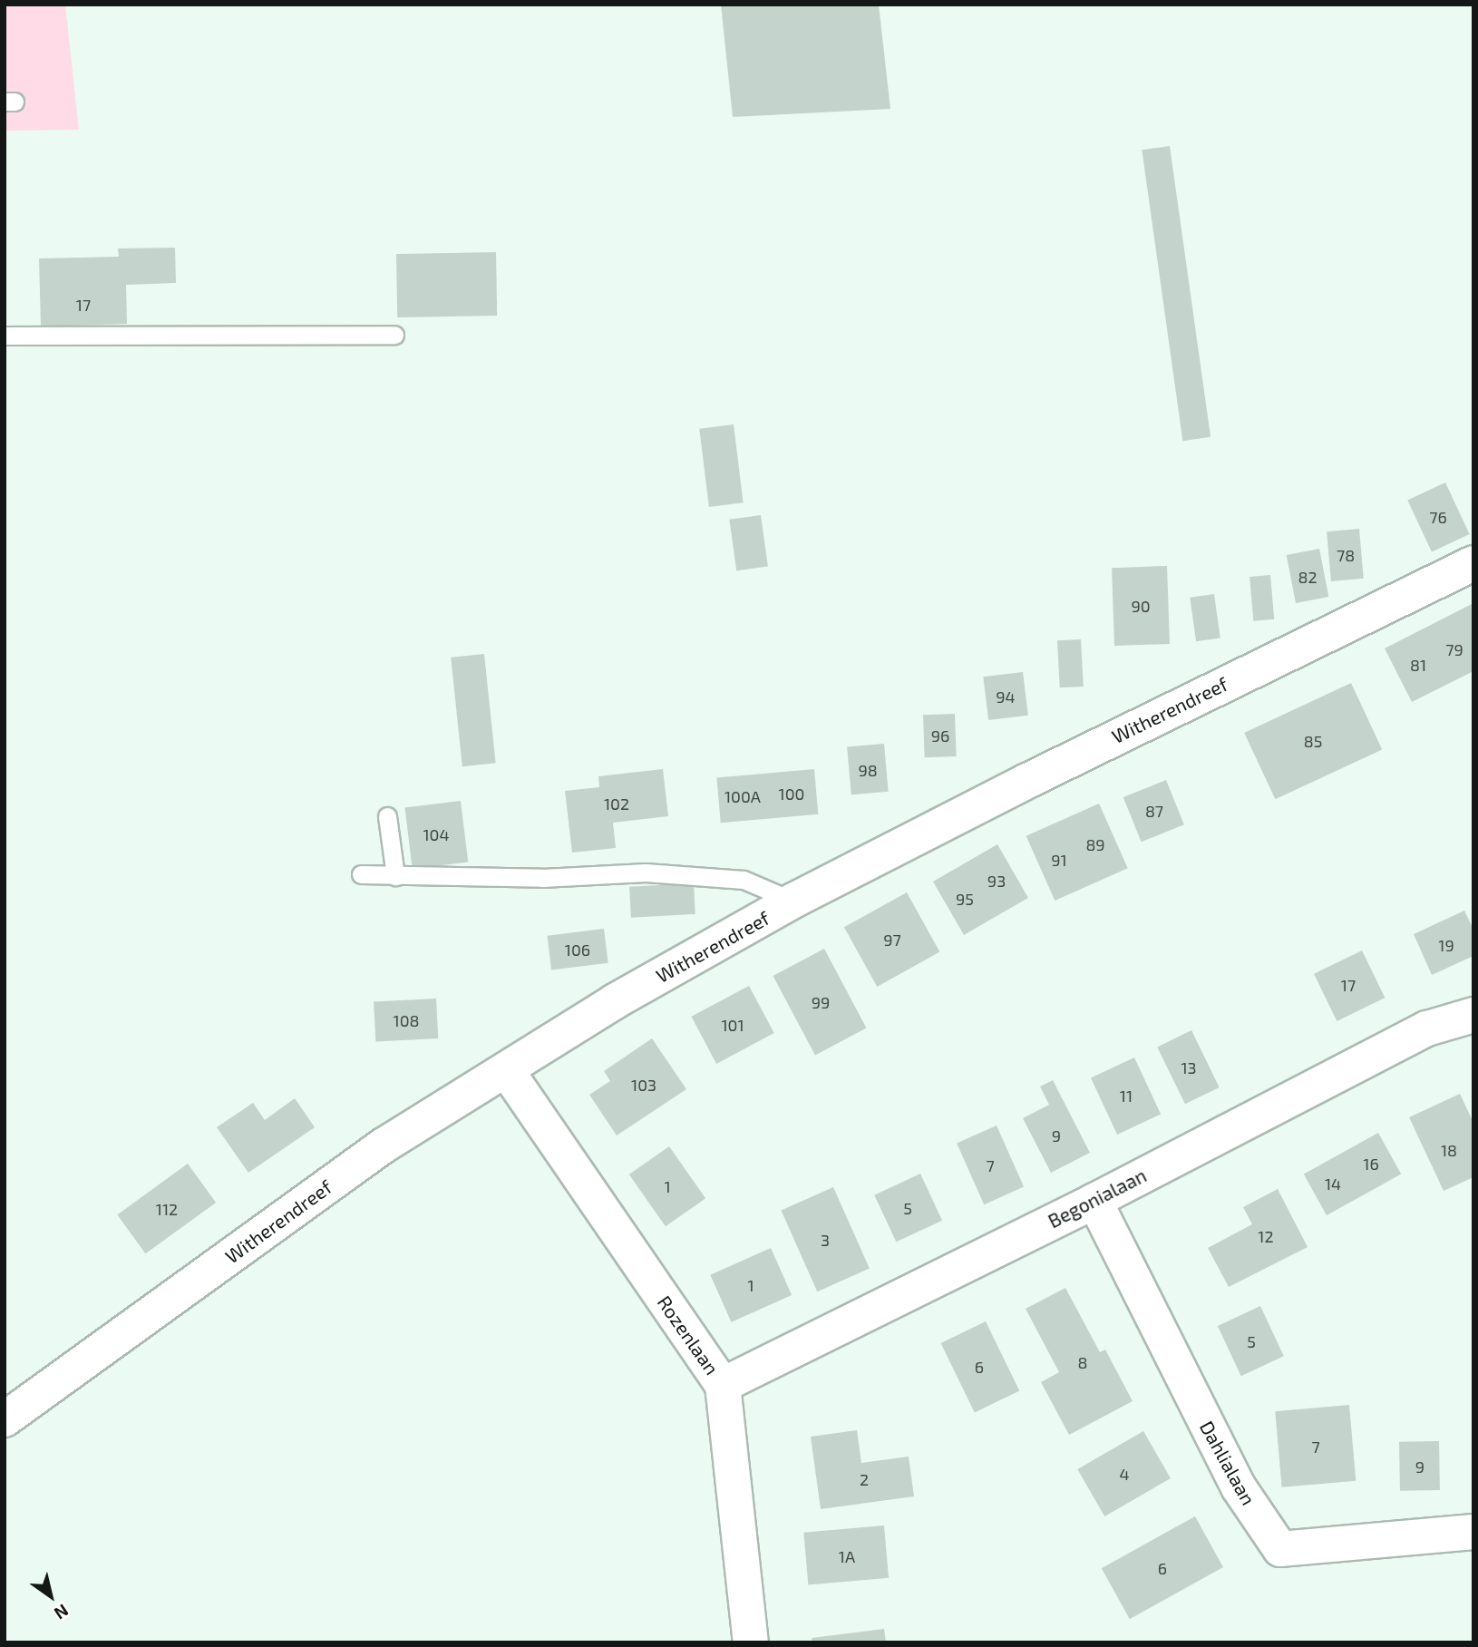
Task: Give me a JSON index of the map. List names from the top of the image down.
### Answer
{
  "streets": {
    "street": [
      "Witherendreef",
      "Begonialaan",
      "Rozenlaan",
      "Dahlialaan"
    ]
  },
  "crossings": [
    ["Witherendreef", "Rozenlaan"],
    ["Begonialaan", "Rozenlaan"],
    ["Begonialaan", "Dahlialaan"]
  ],
  "house_numbers": [
    "17",
    "76",
    "78",
    "82",
    "90",
    "79",
    "81",
    "94",
    "96",
    "85",
    "98",
    "100",
    "100A",
    "102",
    "87",
    "104",
    "89",
    "91",
    "93",
    "95",
    "97",
    "19",
    "106",
    "17",
    "99",
    "108",
    "101",
    "13",
    "103",
    "11",
    "9",
    "18",
    "16",
    "7",
    "14",
    "1",
    "5",
    "112",
    "12",
    "3",
    "1",
    "5",
    "8",
    "6",
    "7",
    "9",
    "4",
    "2",
    "1A",
    "6"
  ],
  "north": "bottom right"
}
